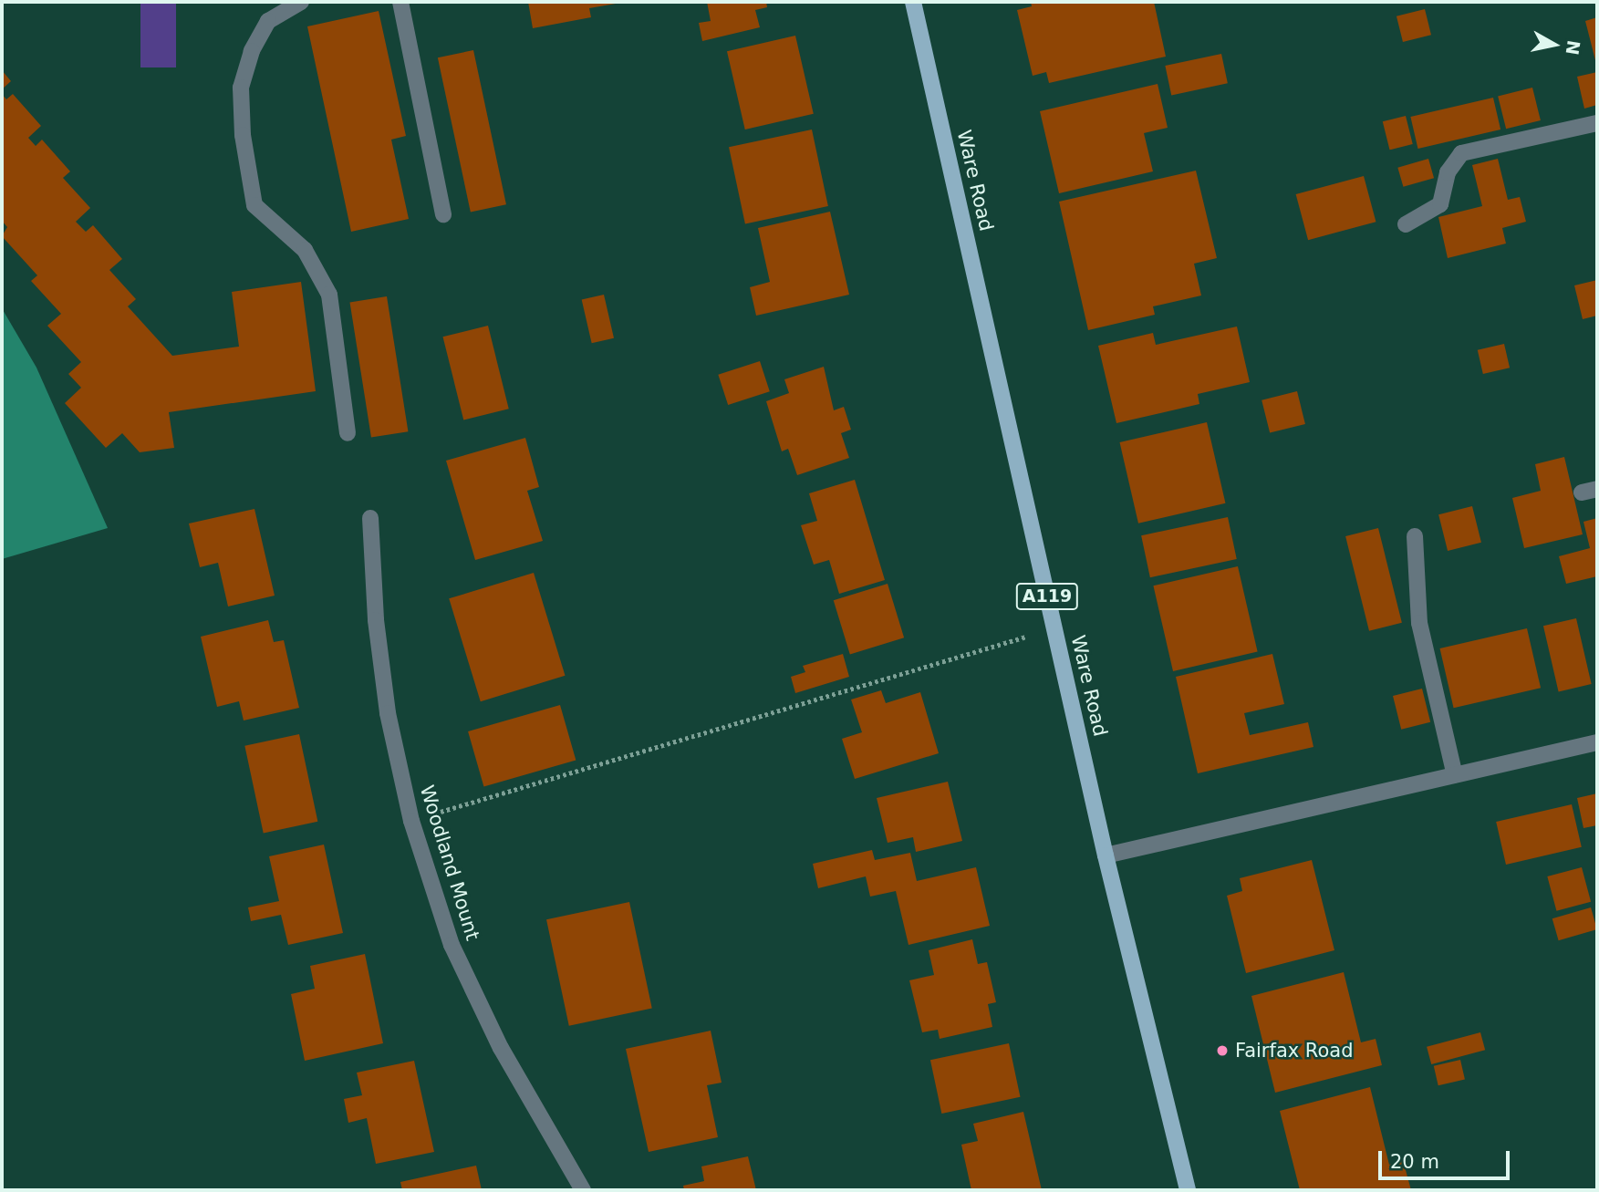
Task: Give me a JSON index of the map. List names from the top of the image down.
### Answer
{
  "streets": {
    "main road": ["Ware Road", "A119"],
    "street": ["Woodland Mount"]
  },
  "places": ["Fairfax Road"],
  "scale_bar": "20 m",
  "north": "right"
}
